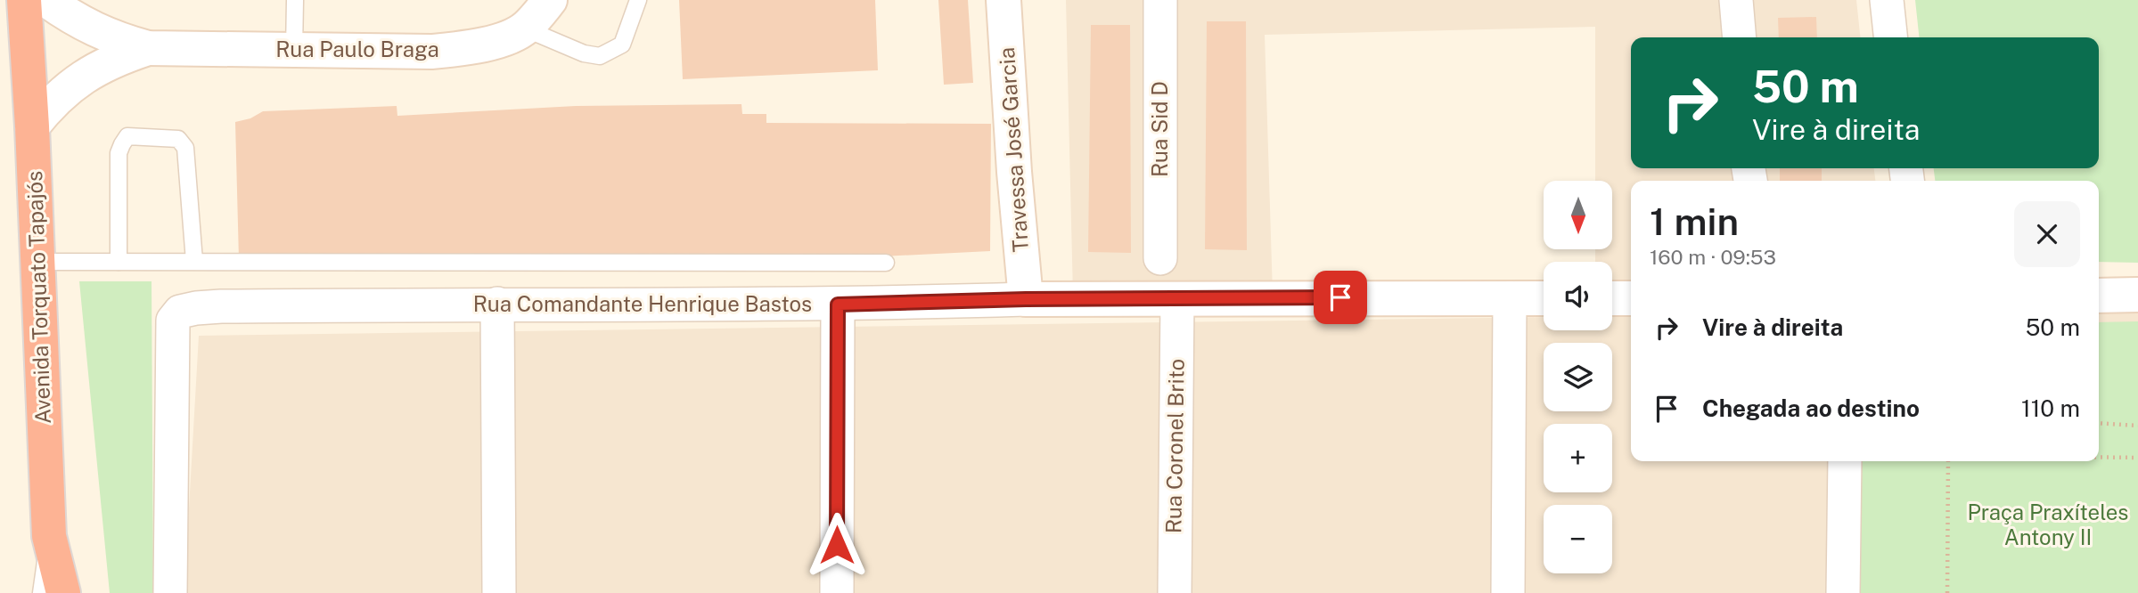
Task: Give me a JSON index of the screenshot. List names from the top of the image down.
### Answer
{
  "streets": {
    "highway": ["Avenida Torquato Tapajós"],
    "street": [
      "Rua Paulo Braga",
      "Rua Sid D",
      "Travessa José Garcia",
      "Rua Comandante Henrique Bastos",
      "Rua Coronel Brito"
    ]
  },
  "crossings": [
    ["Rua Paulo Braga", "Avenida Torquato Tapajós"],
    ["Travessa José Garcia", "Rua Comandante Henrique Bastos"],
    ["Rua Comandante Henrique Bastos", "Rua Coronel Brito"]
  ],
  "parks": ["Praça Praxíteles Antony II"],
  "north": "bottom",
  "page": {
    "turn": ["50 m", "Vire à direita"],
    "map_buttons": ["+", "−"],
    "heading": ["1 min", "160 m · 09:53"],
    "list": [
      {
        "name": "Vire à direita",
        "value": "50 m"
      },
      {
        "name": "Chegada ao destino",
        "value": "110 m"
      }
    ]
  }
}
